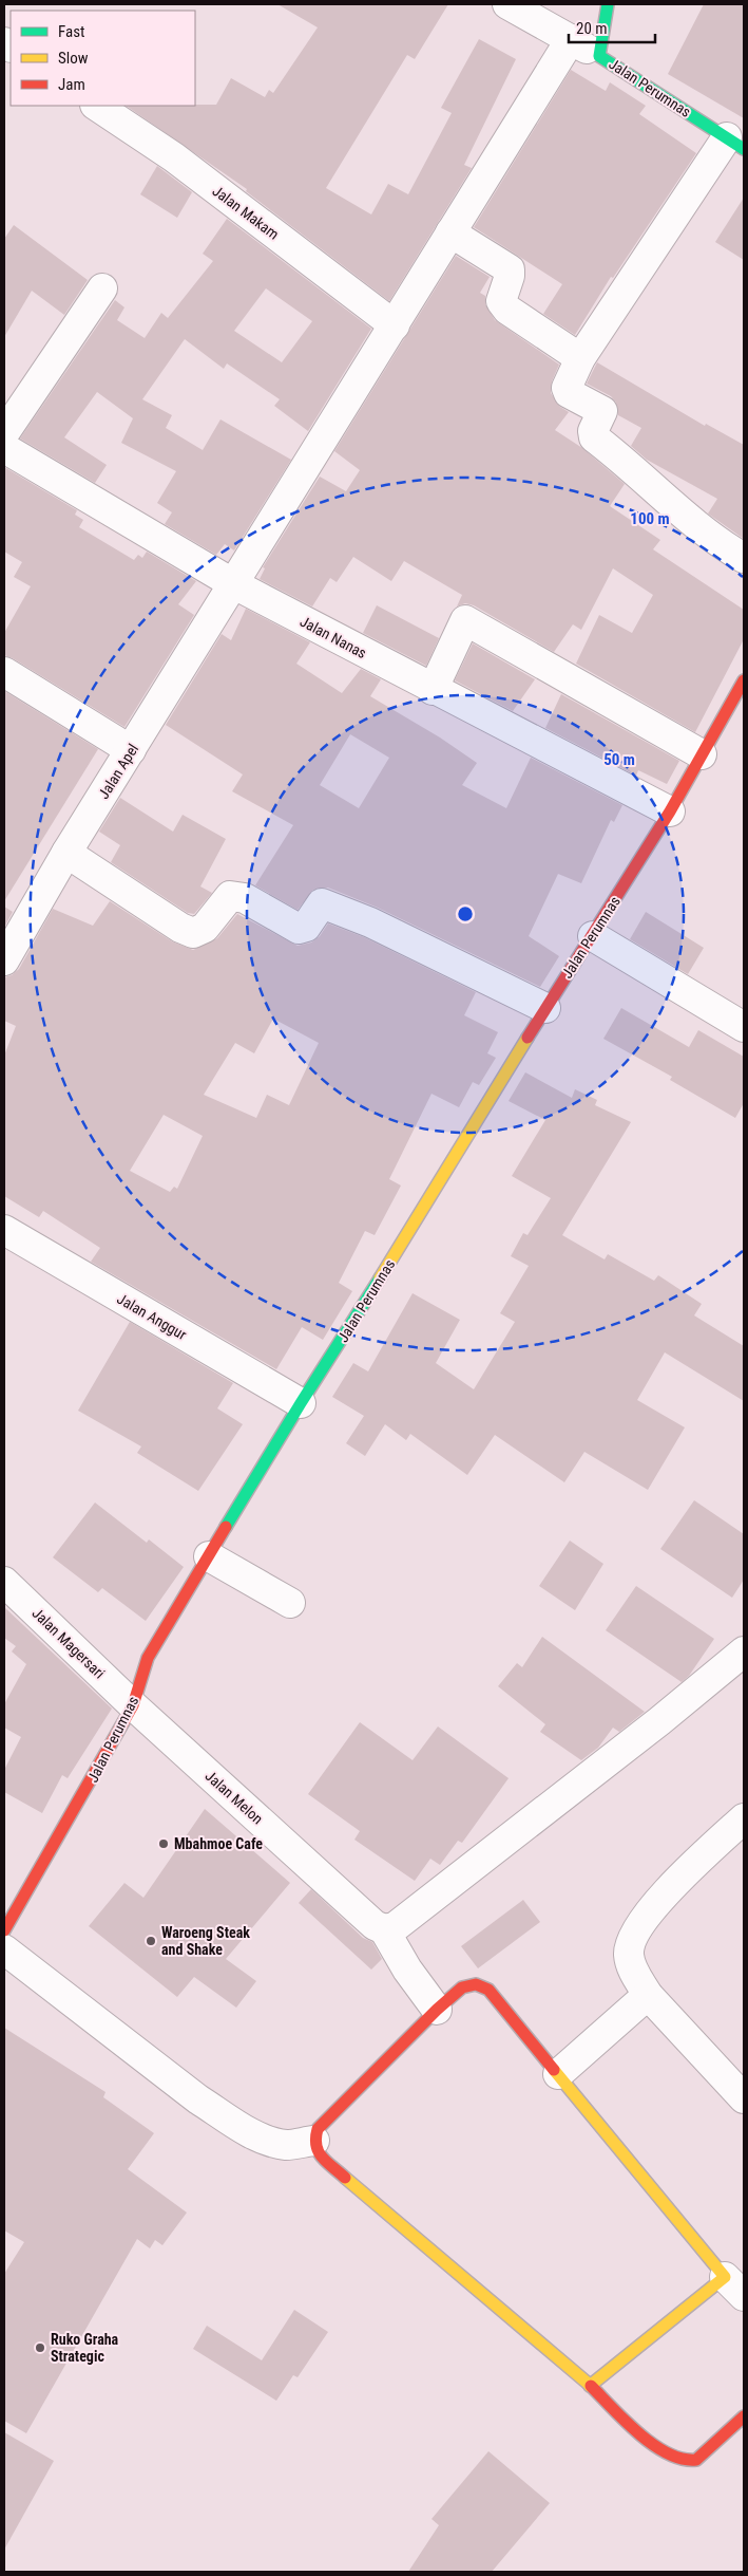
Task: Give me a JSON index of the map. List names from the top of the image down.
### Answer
{
  "streets": {
    "street": [
      "Jalan Perumnas",
      "Jalan Makam",
      "Jalan Nanas",
      "Jalan Apel",
      "Jalan Anggur",
      "Jalan Magersari",
      "Jalan Melon"
    ]
  },
  "crossings": [
    ["Jalan Perumnas", "Jalan Nanas"],
    ["Jalan Perumnas", "Jalan Anggur"],
    ["Jalan Perumnas", "Jalan Magersari"],
    ["Jalan Perumnas", "Jalan Melon"],
    ["Jalan Makam", "Jalan Apel"],
    ["Jalan Nanas", "Jalan Apel"],
    ["Jalan Magersari", "Jalan Melon"]
  ],
  "places": ["Mbahmoe Cafe", "Waroeng Steak and Shake", "Ruko Graha Strategic"],
  "legend": ["Fast", "Slow", "Jam"],
  "scale_bar": "20 m",
  "rings": ["100 m", "50 m"]
}
